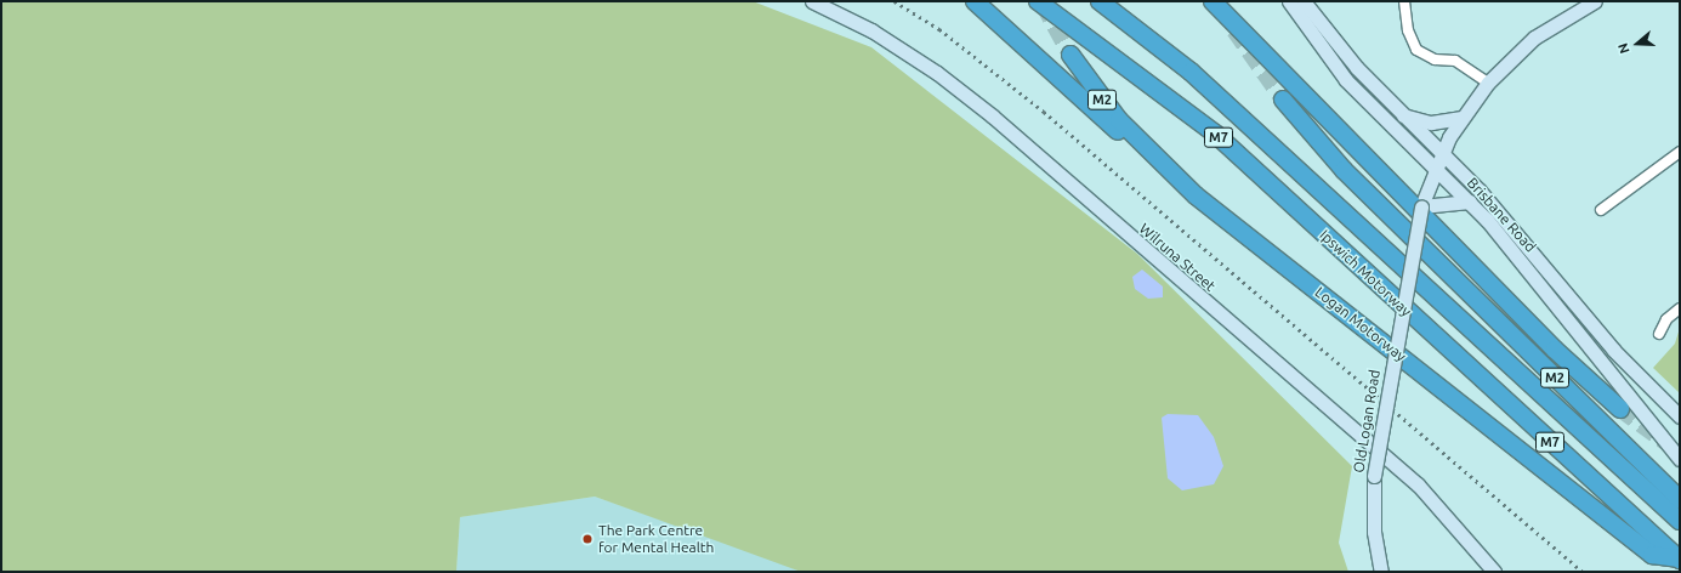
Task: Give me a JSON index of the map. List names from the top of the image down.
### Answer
{
  "streets": {
    "highway": [
      "M2",
      "M7",
      "Ipswich Motorway",
      "Logan Motorway"
    ],
    "main road": ["Brisbane Road", "Wilruna Street", "Old Logan Road"]
  },
  "crossings": [
    ["Brisbane Road", "Old Logan Road"],
    ["Ipswich Motorway", "Logan Motorway"]
  ],
  "places": ["The Park Centre for Mental Health"],
  "north": "left"
}
